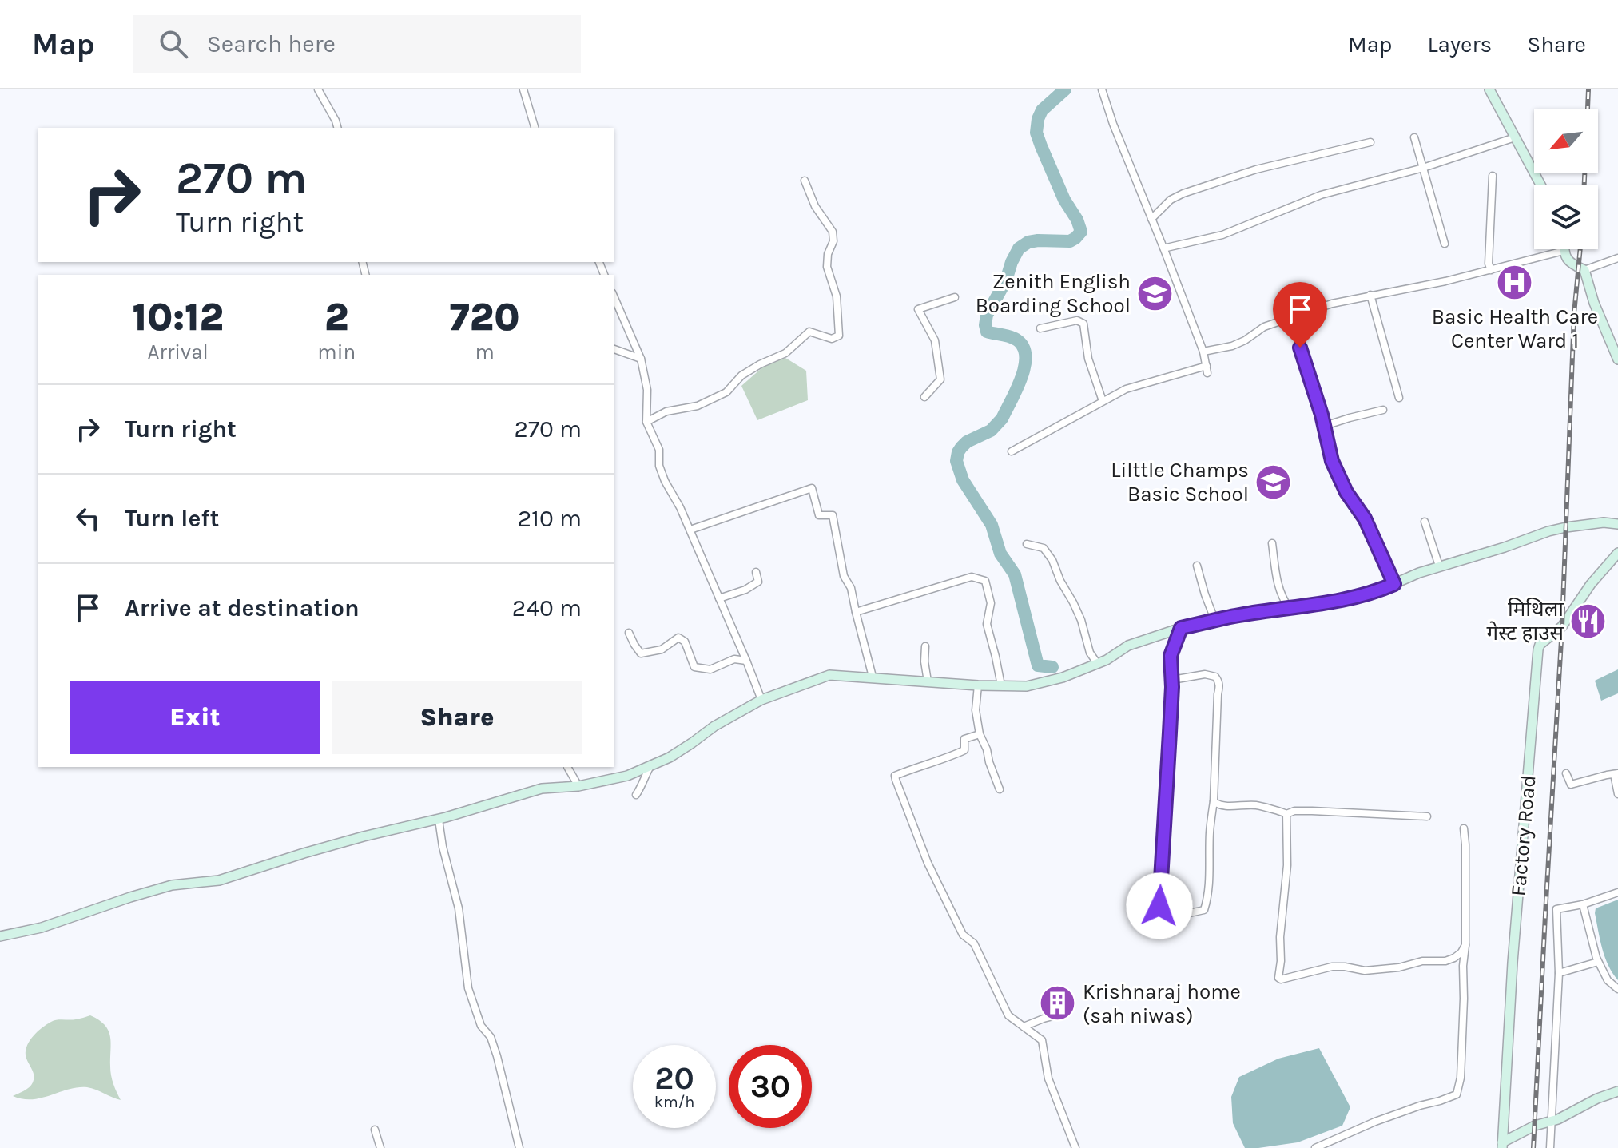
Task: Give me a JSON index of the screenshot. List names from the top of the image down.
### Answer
{
  "streets": {
    "main road": ["Factory Road"]
  },
  "places": {
    "hospital": ["Basic Health Care Center Ward 1"],
    "school or university": ["Zenith English Boarding School", "Lilttle Champs Basic School"],
    "restaurant": ["मिथिला गेस्ट हाउस"],
    "building": ["Krishnaraj home (sah niwas)"]
  },
  "north": "bottom left",
  "page": {
    "header": "Map",
    "search": "Search here",
    "nav": ["Map", "Layers", "Share"],
    "turn": ["270 m", "Turn right"],
    "eta": [
      "10:12",
      "Arrival",
      "2",
      "min",
      "720",
      "m"
    ],
    "list": [
      {
        "name": "Turn right",
        "value": "270 m"
      },
      {
        "name": "Turn left",
        "value": "210 m"
      },
      {
        "name": "Arrive at destination",
        "value": "240 m"
      }
    ],
    "buttons": ["Exit", "Share"],
    "speed": "20 km/h",
    "limit": "30"
  }
}
